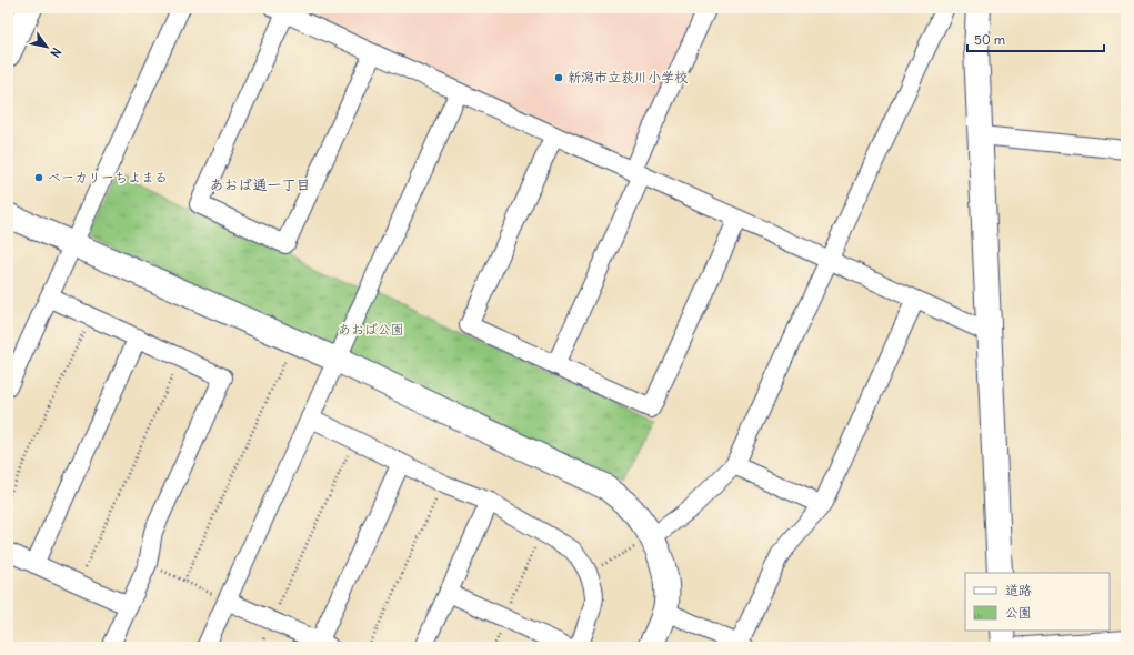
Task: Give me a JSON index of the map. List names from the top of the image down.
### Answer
{
  "districts": ["あおば通一丁目"],
  "parks": ["あおば公園"],
  "places": ["新潟市立荻川小学校", "ベーカリーちよまる"],
  "legend": ["道路", "公園"],
  "scale_bar": "50 m",
  "north": "bottom right"
}
